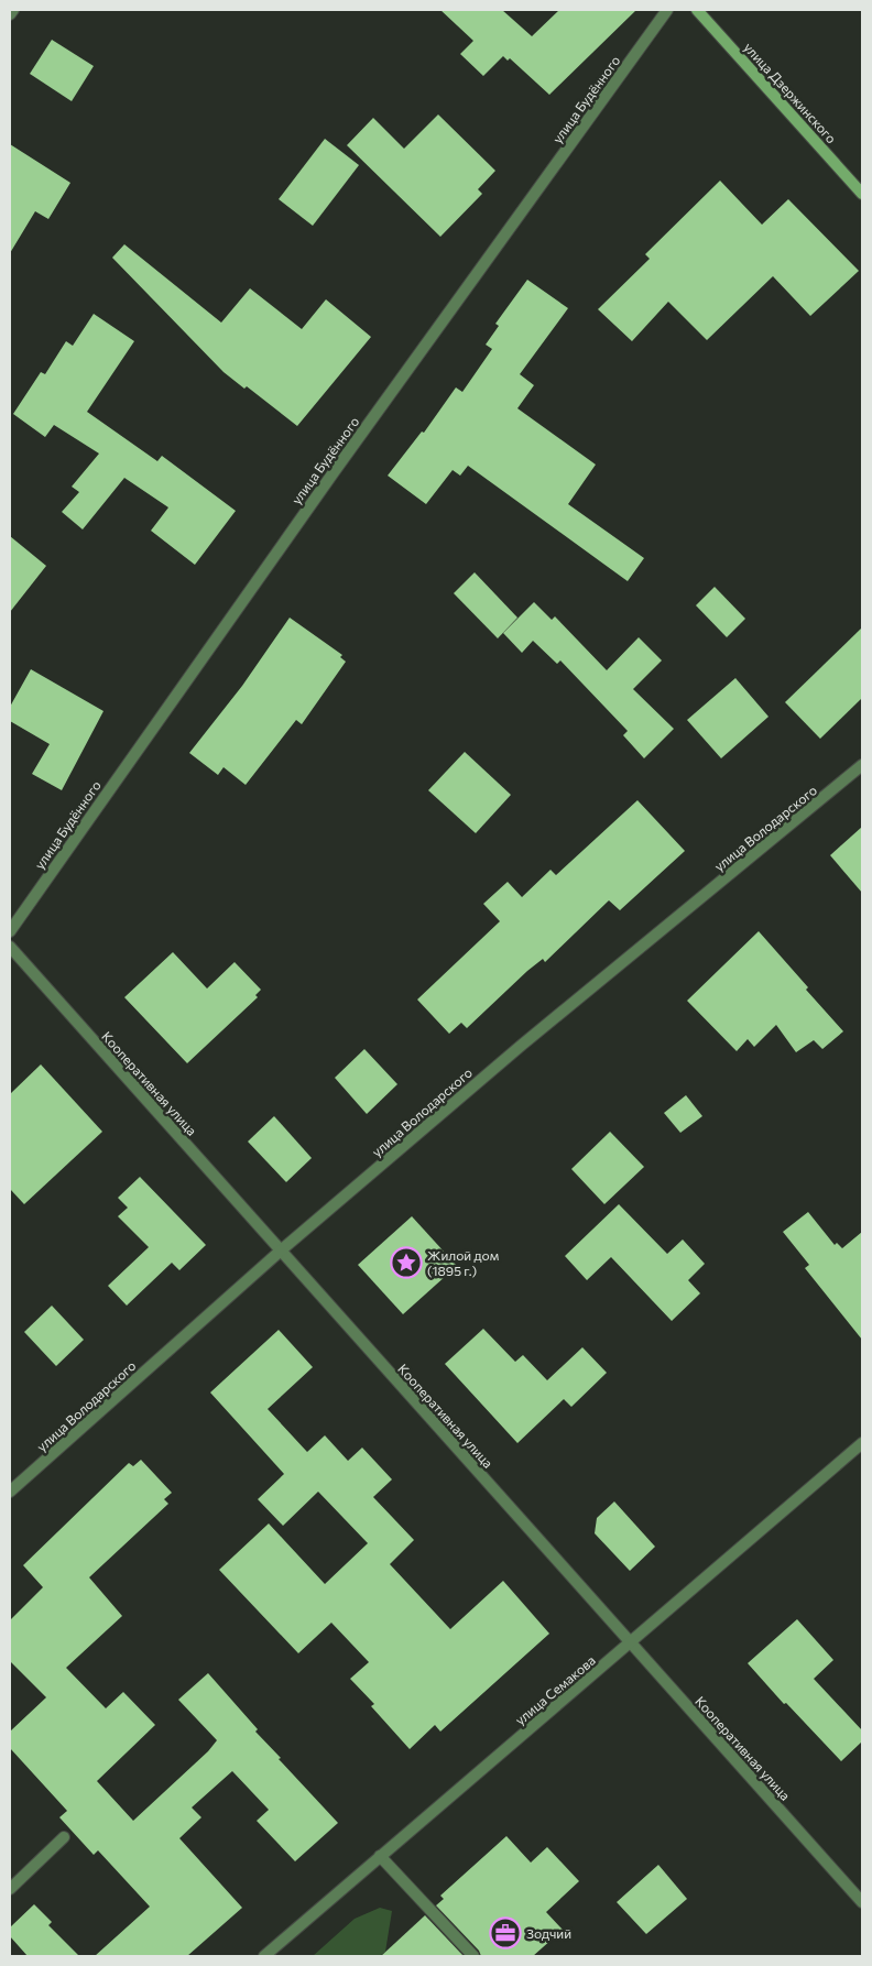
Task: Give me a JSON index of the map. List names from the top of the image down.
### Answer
{
  "streets": {
    "main road": ["улица Дзержинского"],
    "street": [
      "улица Будённого",
      "улица Володарского",
      "Кооперативная улица",
      "улица Семакова"
    ]
  },
  "crossings": [
    ["улица Володарского", "Кооперативная улица"],
    ["Кооперативная улица", "улица Семакова"]
  ],
  "places": {
    "place": ["Жилой дом (1895 г.)"],
    "office": ["Зодчий"]
  }
}
